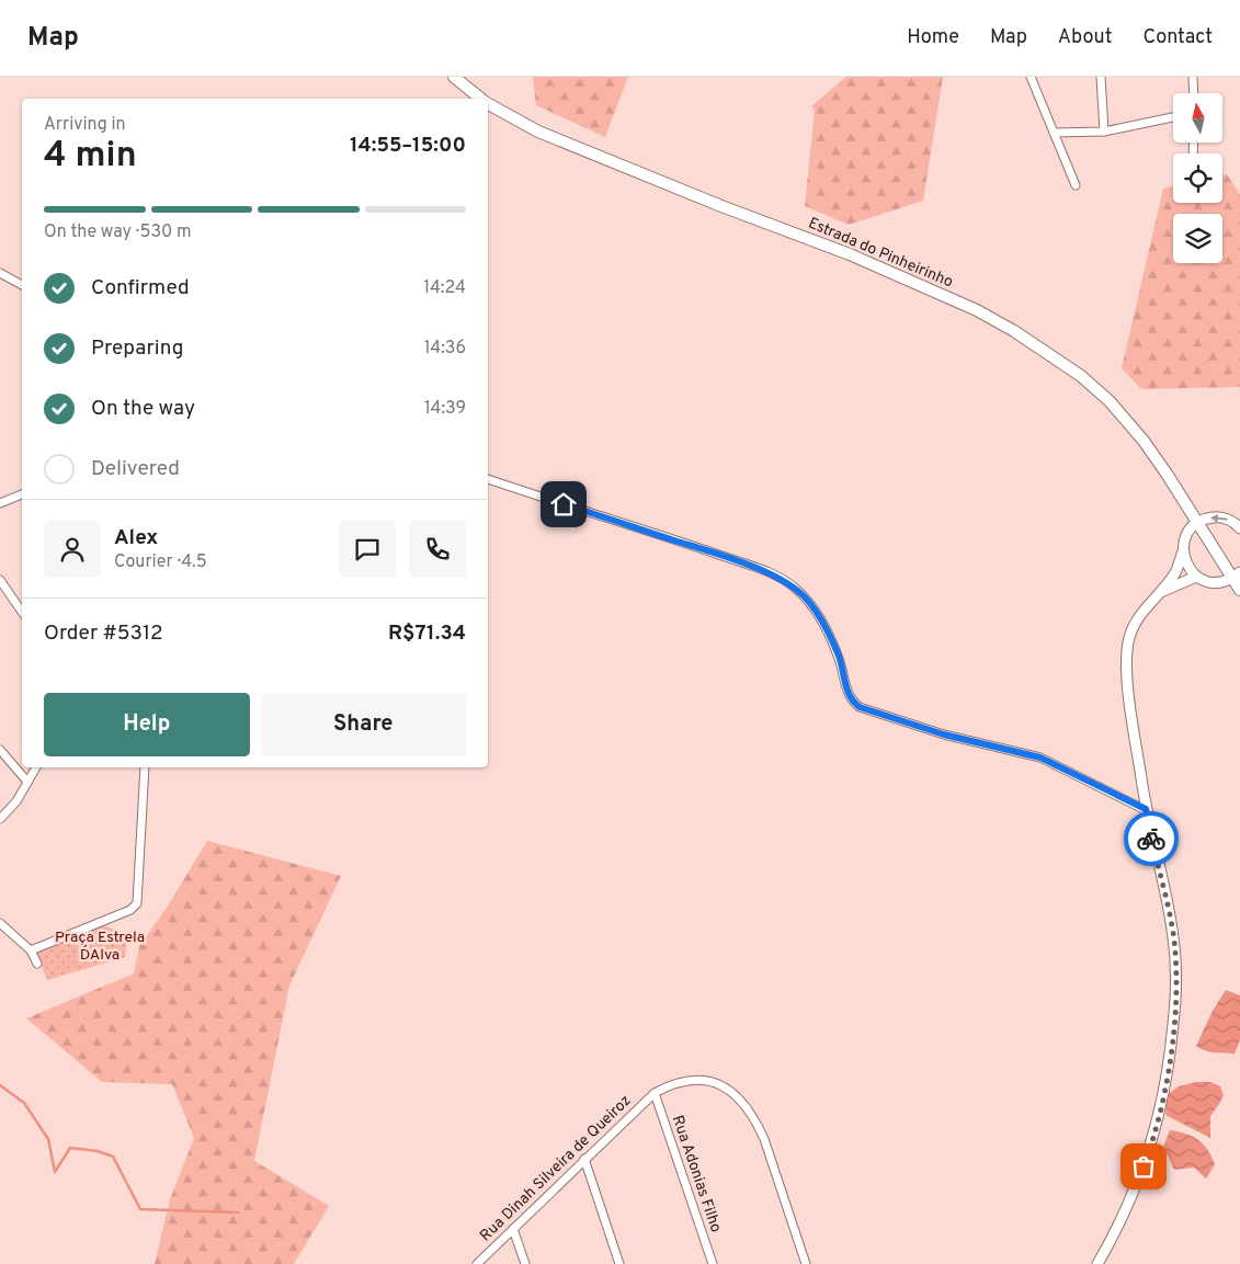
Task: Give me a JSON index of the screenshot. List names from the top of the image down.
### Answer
{
  "streets": {
    "main road": ["Estrada do Pinheirinho"],
    "street": ["Rua Dinah Silveira de Queiroz", "Rua Adonias Filho"]
  },
  "crossings": [
    ["Rua Dinah Silveira de Queiroz", "Rua Adonias Filho"]
  ],
  "parks": ["Praça Estrela D´Alva"],
  "north": "top",
  "page": {
    "header": "Map",
    "nav": [
      "Home",
      "Map",
      "About",
      "Contact"
    ],
    "heading": ["4 min", "Arriving in", "14:55–15:00"],
    "panel": [
      "Alex",
      "Courier · 4.5",
      "Order #5312",
      "R$71.34"
    ],
    "bar": "On the way · 530 m",
    "list": [
      ["Confirmed", "14:24"],
      ["Preparing", "14:36"],
      ["On the way", "14:39"],
      "Delivered"
    ],
    "buttons": ["Help", "Share"]
  }
}
